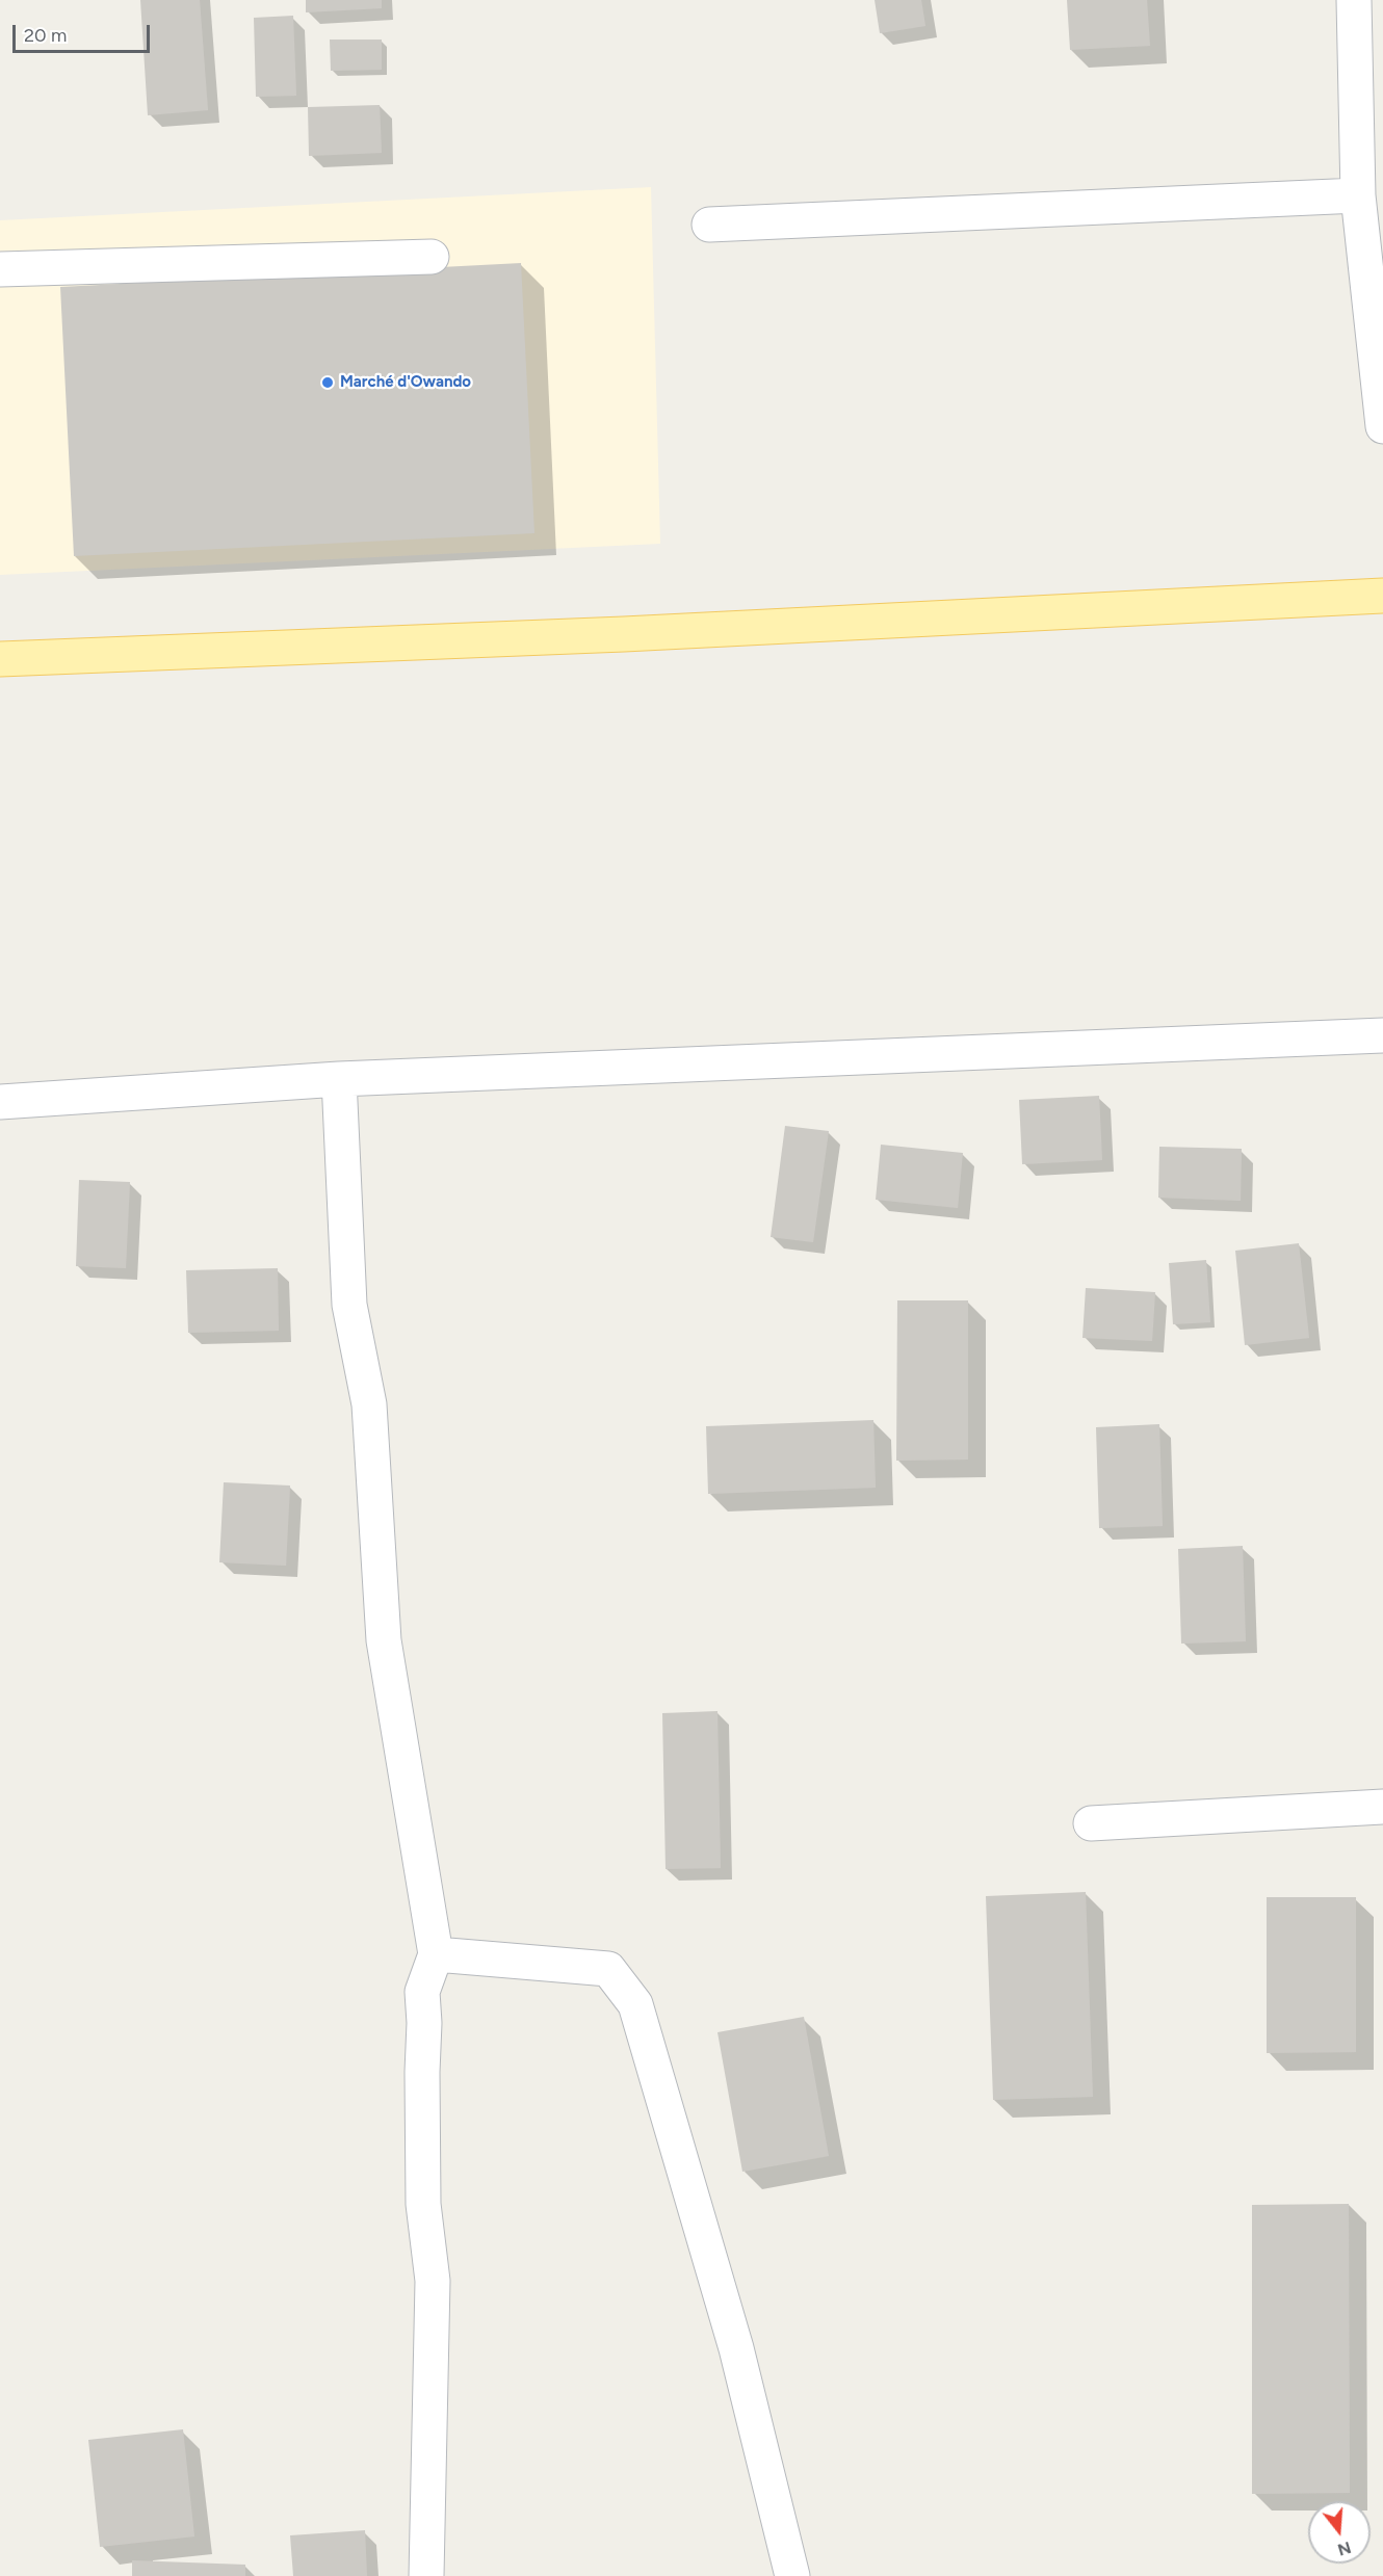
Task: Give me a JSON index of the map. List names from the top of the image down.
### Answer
{
  "places": ["Marché d'Owando"],
  "scale_bar": "20 m",
  "north": "bottom"
}
